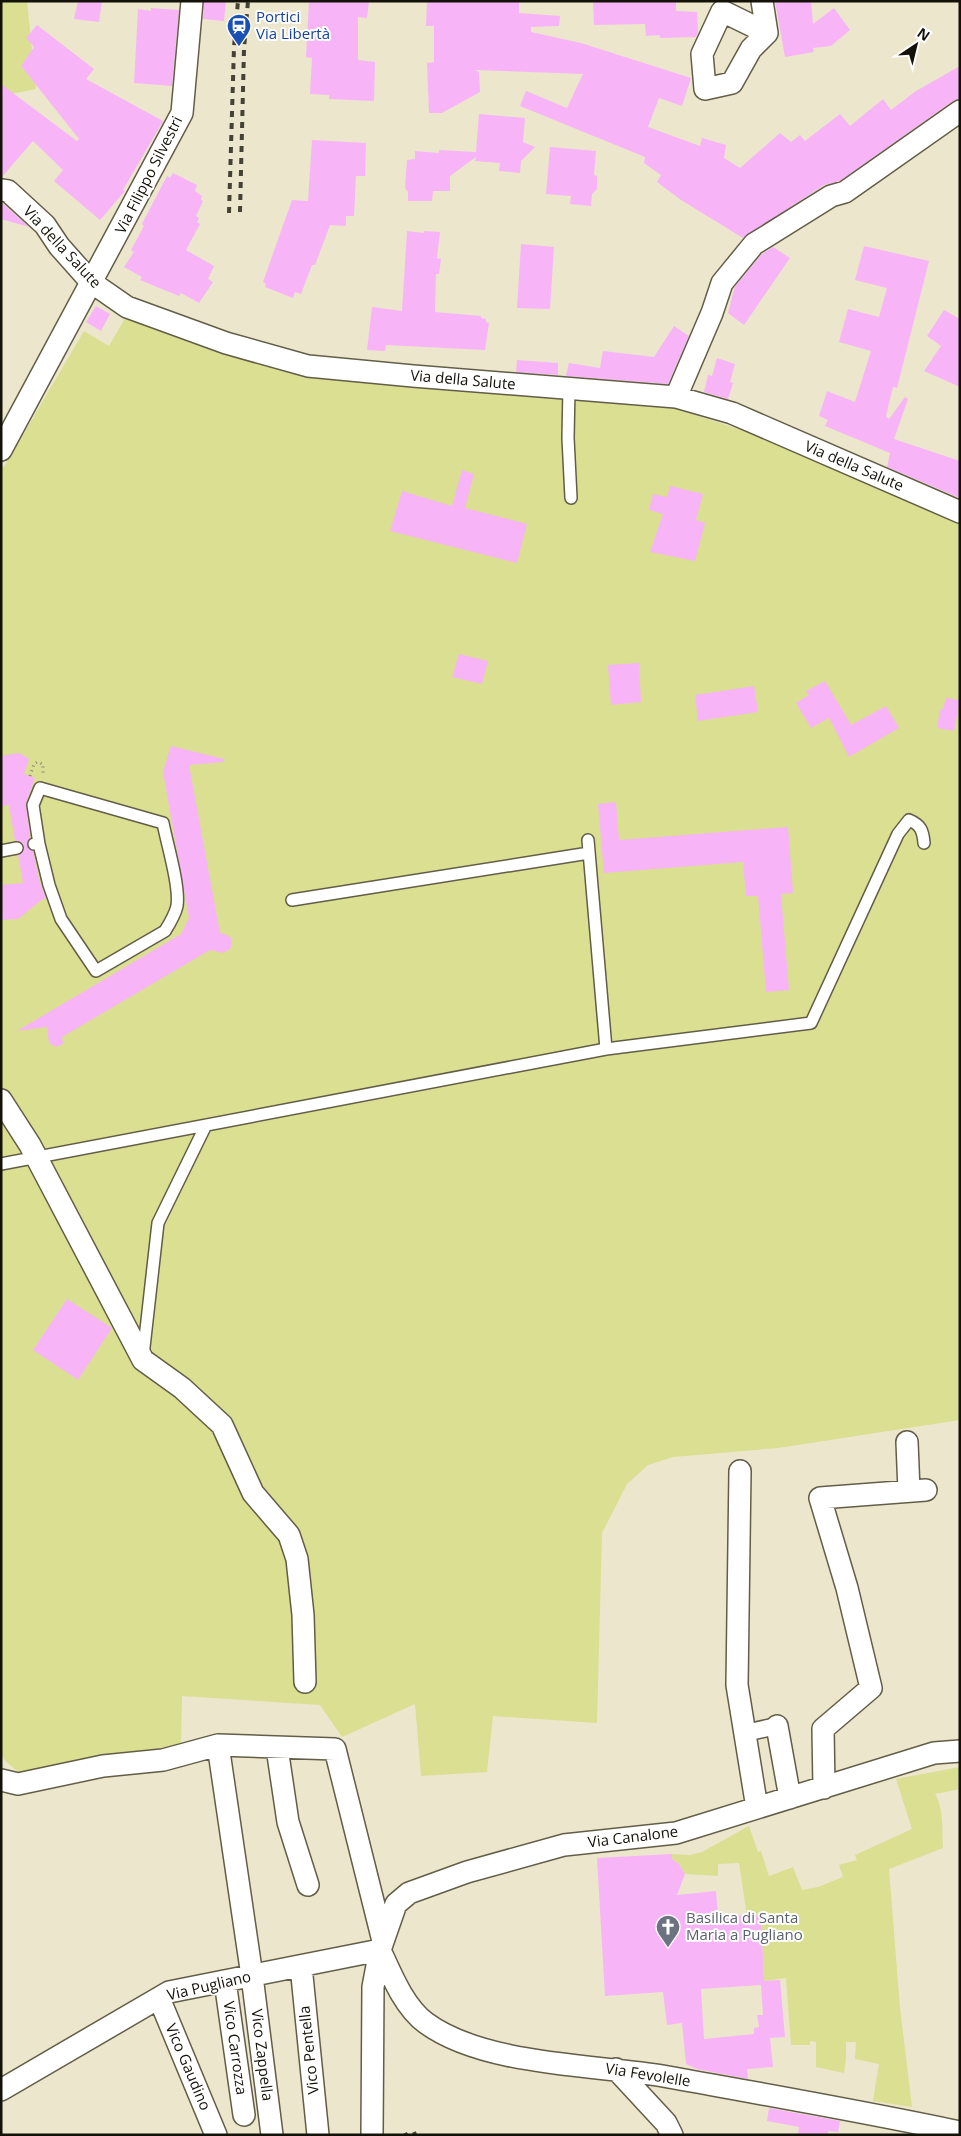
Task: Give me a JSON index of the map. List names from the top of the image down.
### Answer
{
  "streets": {
    "street": [
      "Via Filippo Silvestri",
      "Via della Salute",
      "Via Canalone",
      "Via Pugliano",
      "Vico Carrozza",
      "Vico Pentella",
      "Vico Zappella",
      "Vico Gaudino",
      "Via Fevolelle"
    ]
  },
  "crossings": [
    ["Via Filippo Silvestri", "Via della Salute"],
    ["Via Canalone", "Via Pugliano"],
    ["Via Canalone", "Via Fevolelle"],
    ["Via Pugliano", "Vico Carrozza"],
    ["Via Pugliano", "Vico Pentella"],
    ["Via Pugliano", "Vico Zappella"],
    ["Via Pugliano", "Vico Gaudino"],
    ["Via Pugliano", "Via Fevolelle"]
  ],
  "places": {
    "station": ["Portici Via Libertà"],
    "church": ["Basilica di Santa Maria a Pugliano"]
  },
  "north": "top right"
}
